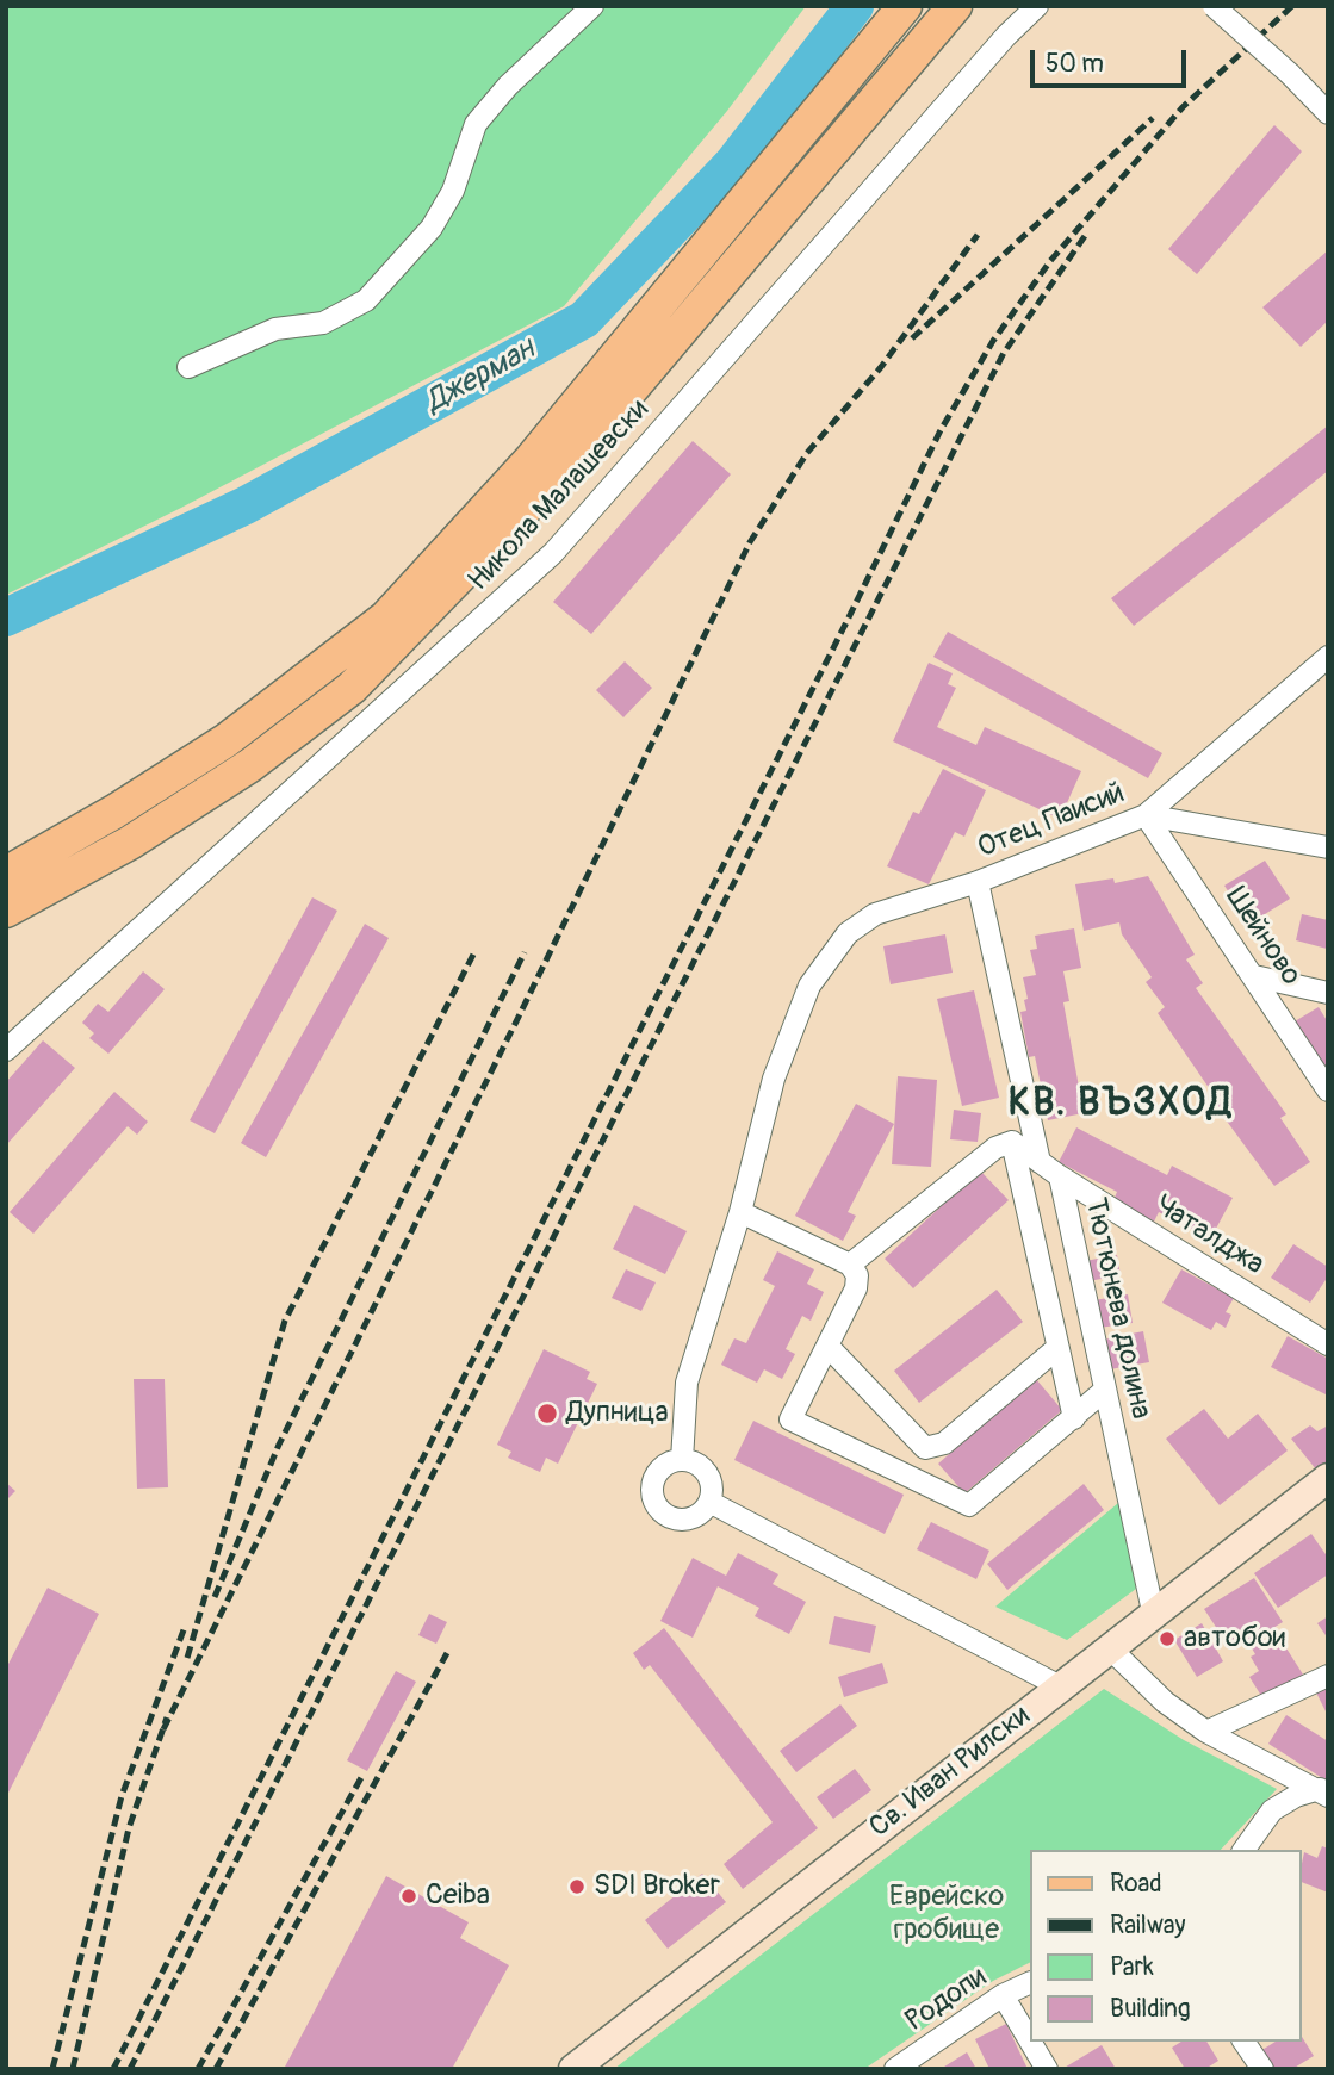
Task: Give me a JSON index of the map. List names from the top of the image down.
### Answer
{
  "streets": {
    "street": [
      "Никола Малашевски",
      "Отец Паисий",
      "Шейново",
      "Чаталджа",
      "Тютюнева долина",
      "Св. Иван Рилски",
      "Родопи"
    ]
  },
  "crossings": [
    ["Отец Паисий", "Шейново"],
    ["Чаталджа", "Тютюнева долина"],
    ["Тютюнева долина", "Св. Иван Рилски"]
  ],
  "districts": ["КВ. ВЪЗХОД"],
  "water": ["Джерман"],
  "parks": ["Еврейско гробище"],
  "places": [
    "Дупница",
    "автобои",
    "SDI Broker",
    "Ceiba"
  ],
  "legend": [
    "Road",
    "Railway",
    "Park",
    "Building"
  ],
  "scale_bar": "50 m"
}
